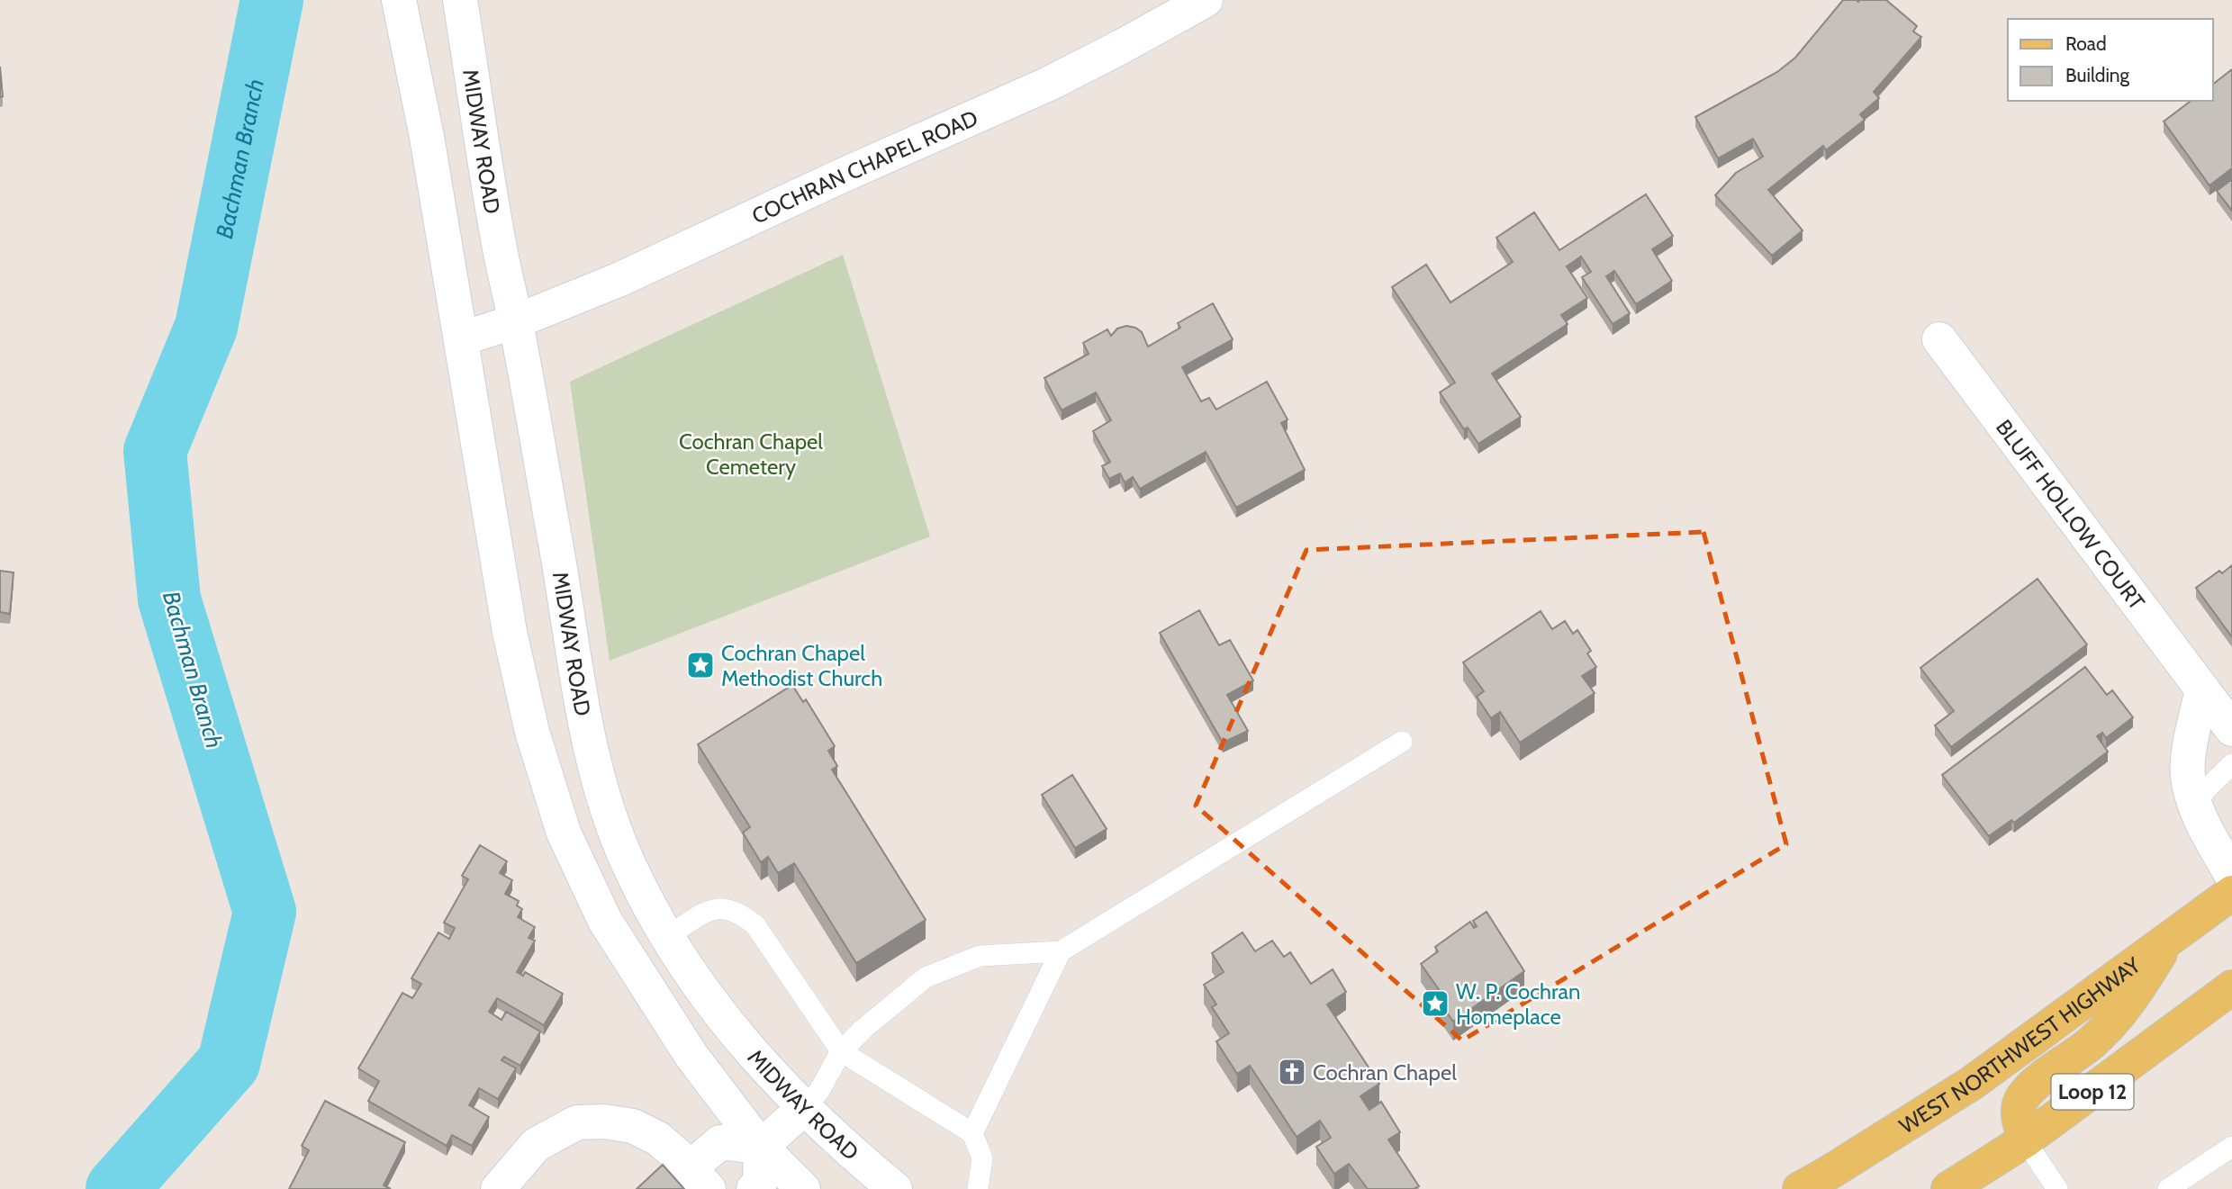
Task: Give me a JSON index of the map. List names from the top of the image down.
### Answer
{
  "streets": {
    "main road": [
      "MIDWAY ROAD",
      "COCHRAN CHAPEL ROAD",
      "BLUFF HOLLOW COURT",
      "WEST NORTHWEST HIGHWAY",
      "Loop 12"
    ]
  },
  "crossings": [
    ["MIDWAY ROAD", "COCHRAN CHAPEL ROAD"]
  ],
  "water": ["Bachman Branch"],
  "parks": ["Cochran Chapel Cemetery"],
  "places": {
    "place": ["Cochran Chapel Methodist Church", "W. P. Cochran Homeplace"],
    "church": ["Cochran Chapel"]
  },
  "legend": ["Road", "Building"]
}
